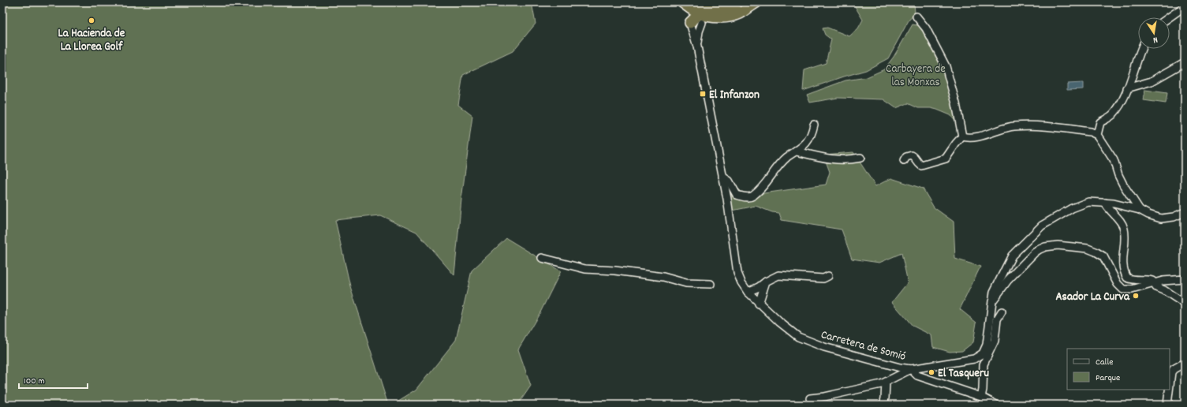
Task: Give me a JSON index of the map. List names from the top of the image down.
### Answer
{
  "streets": {
    "street": ["Carretera de Somió"]
  },
  "parks": ["Carbayera de las Monxas"],
  "places": {
    "other": ["La Hacienda de La Llorea Golf", "Asador La Curva", "El Tasqueru"],
    "transit": ["El Infanzon"]
  },
  "legend": ["Calle", "Parque"],
  "scale_bar": "100 m",
  "north": "bottom"
}
